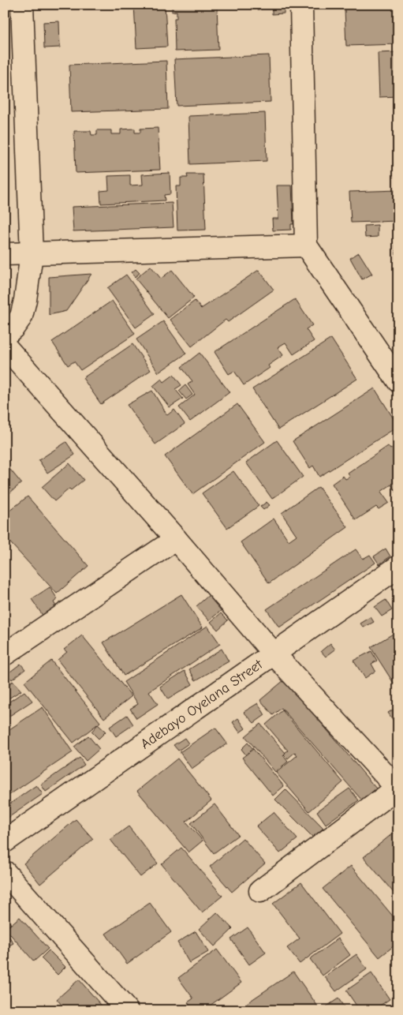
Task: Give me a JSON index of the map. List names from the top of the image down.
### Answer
{
  "streets": {
    "street": ["Adebayo Oyelana Street"]
  }
}
